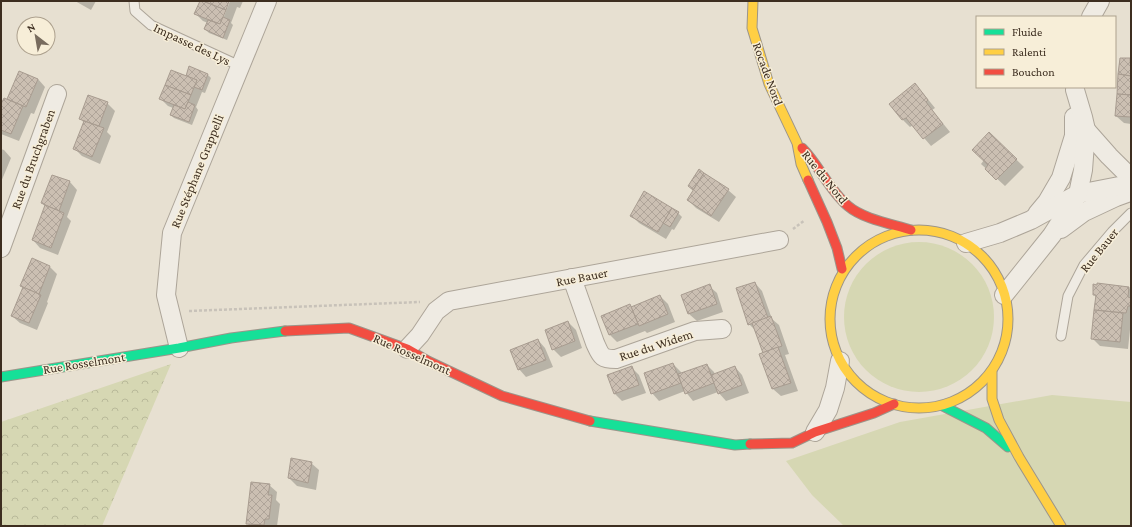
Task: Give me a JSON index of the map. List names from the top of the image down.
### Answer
{
  "streets": {
    "main road": ["Rocade Nord", "Rue du Nord", "Rue Rosselmont"],
    "street": [
      "Rue du Bruchgraben",
      "Rue Stéphane Grappelli",
      "Rue Bauer",
      "Rue du Widem"
    ],
    "lane": ["Impasse des Lys"]
  },
  "crossings": [
    ["Impasse des Lys", "Rue Stéphane Grappelli"],
    ["Rocade Nord", "Rue du Nord"],
    ["Rue Stéphane Grappelli", "Rue Rosselmont"],
    ["Rue Bauer", "Rue du Widem"]
  ],
  "legend": ["Fluide", "Ralenti", "Bouchon"],
  "north": "top left"
}
